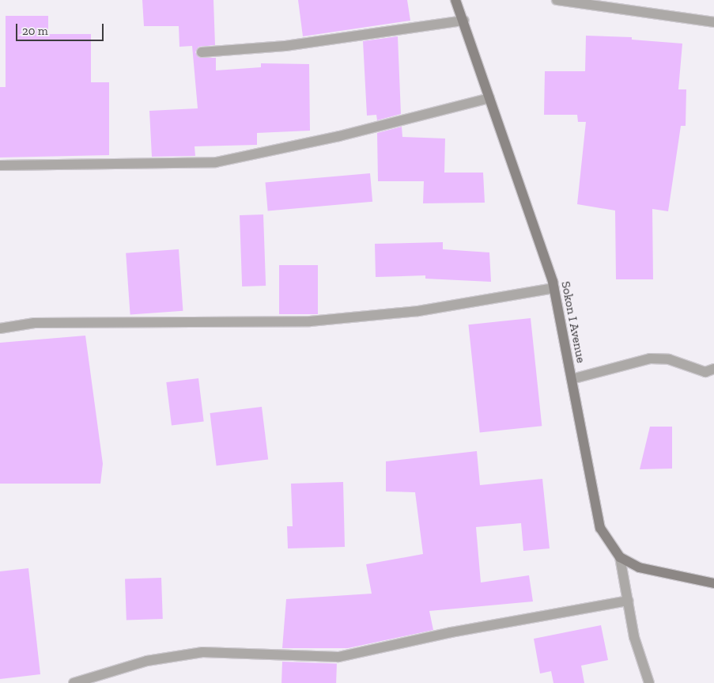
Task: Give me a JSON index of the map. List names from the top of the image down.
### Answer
{
  "streets": {
    "street": ["Sokon I Avenue"]
  },
  "scale_bar": "20 m"
}
